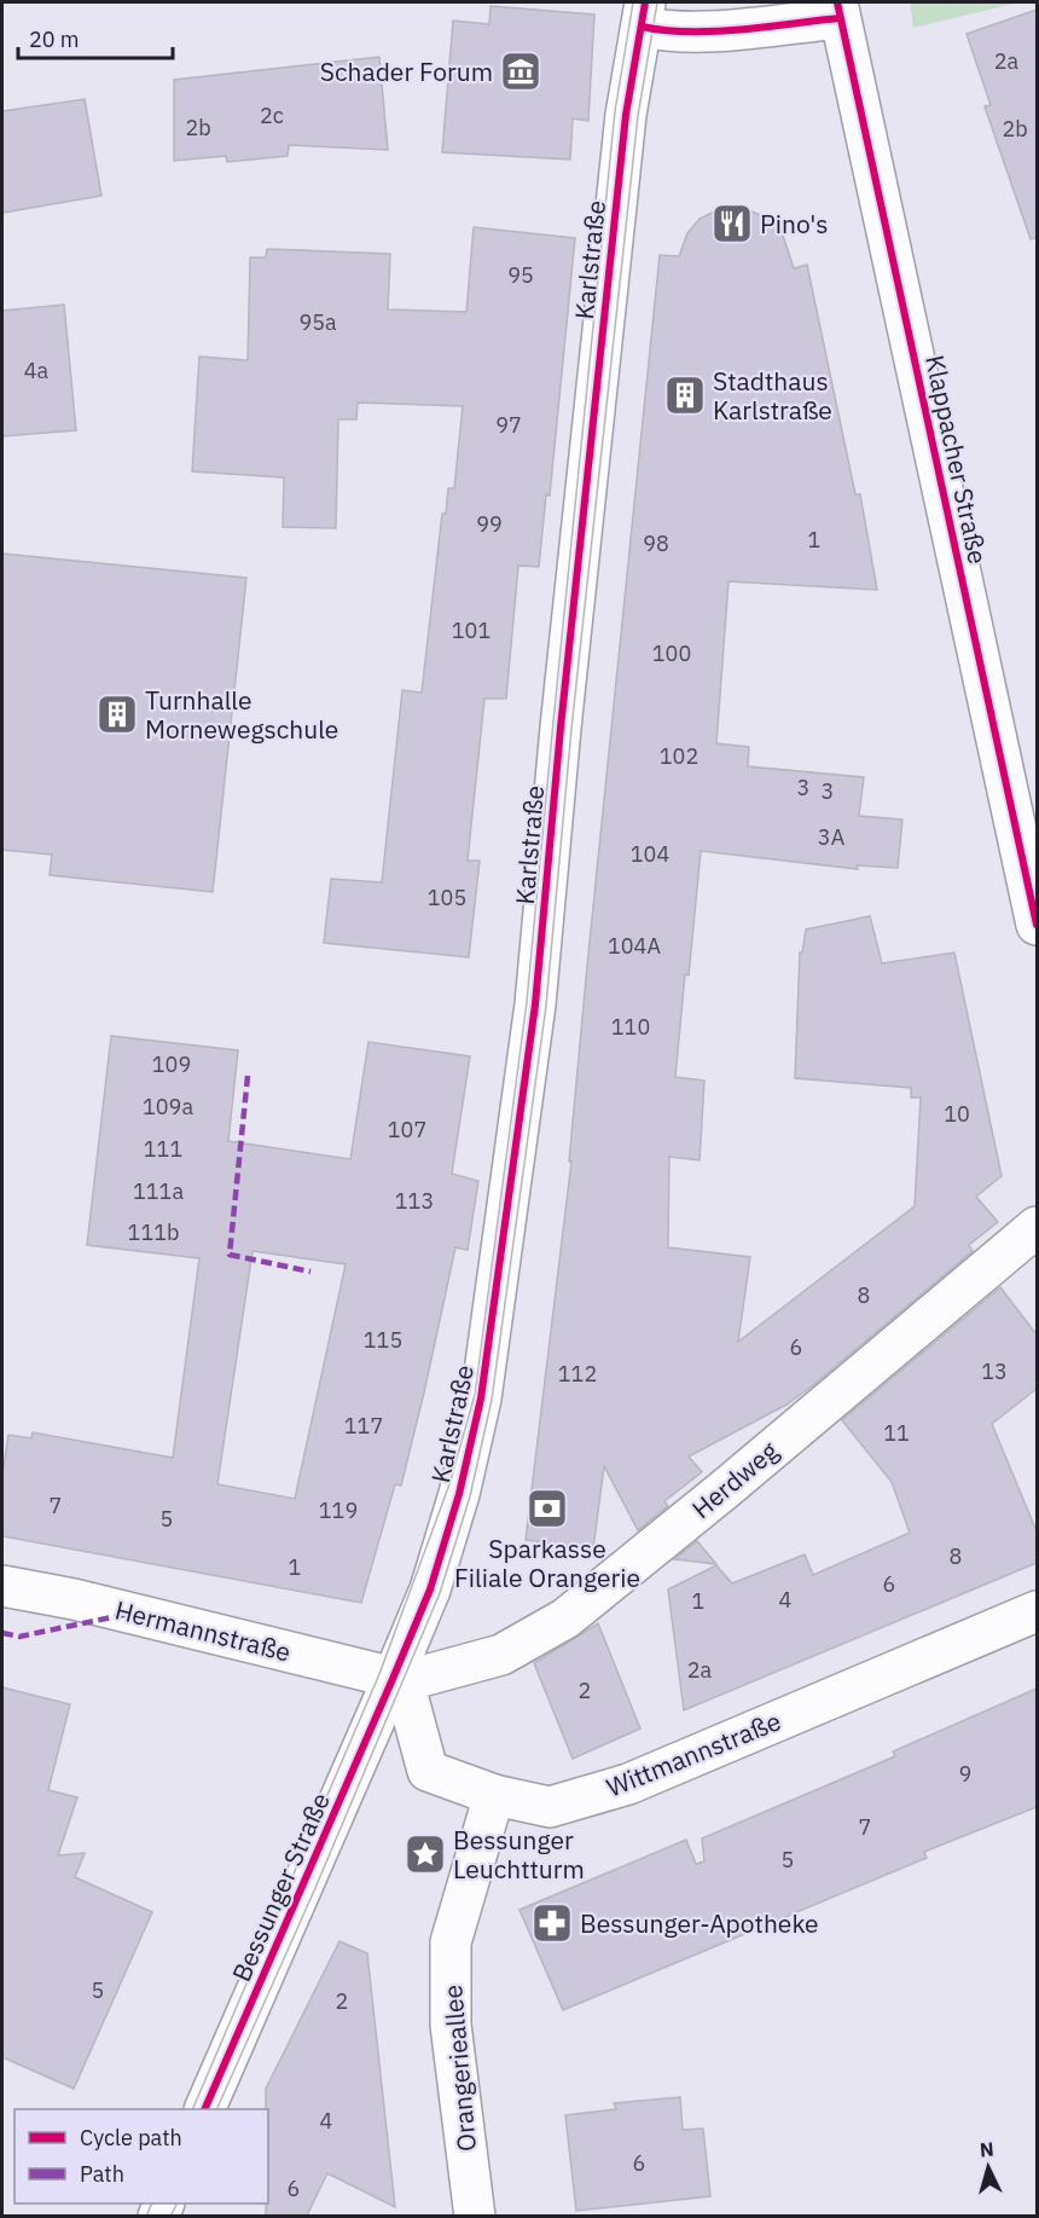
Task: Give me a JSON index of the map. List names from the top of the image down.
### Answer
{
  "streets": {
    "street": [
      "Karlstraße",
      "Klappacher Straße",
      "Herdweg",
      "Hermannstraße",
      "Wittmannstraße",
      "Bessunger Straße",
      "Orangerieallee"
    ]
  },
  "crossings": [
    ["Karlstraße", "Herdweg"],
    ["Karlstraße", "Hermannstraße"],
    ["Karlstraße", "Wittmannstraße"],
    ["Karlstraße", "Bessunger Straße"],
    ["Herdweg", "Hermannstraße"],
    ["Herdweg", "Wittmannstraße"],
    ["Herdweg", "Bessunger Straße"],
    ["Hermannstraße", "Wittmannstraße"],
    ["Hermannstraße", "Bessunger Straße"],
    ["Wittmannstraße", "Bessunger Straße"],
    ["Wittmannstraße", "Orangerieallee"]
  ],
  "places": {
    "museum": ["Schader Forum"],
    "restaurant": ["Pino's"],
    "building": ["Stadthaus Karlstraße", "Turnhalle Mornewegschule"],
    "bank": ["Sparkasse Filiale Orangerie"],
    "place": ["Bessunger Leuchtturm"],
    "pharmacy": ["Bessunger-Apotheke"]
  },
  "house_numbers": [
    "2a",
    "2c",
    "2b",
    "2b",
    "95",
    "95a",
    "4a",
    "97",
    "99",
    "1",
    "98",
    "101",
    "100",
    "102",
    "3",
    "3",
    "3A",
    "104",
    "105",
    "104A",
    "110",
    "109",
    "109a",
    "10",
    "107",
    "111",
    "111a",
    "113",
    "111b",
    "8",
    "115",
    "6",
    "13",
    "112",
    "117",
    "11",
    "7",
    "119",
    "5",
    "8",
    "1",
    "6",
    "4",
    "1",
    "2a",
    "2",
    "9",
    "7",
    "5",
    "5",
    "2",
    "4",
    "6",
    "6"
  ],
  "legend": ["Cycle path", "Path"],
  "scale_bar": "20 m",
  "north": "top"
}
